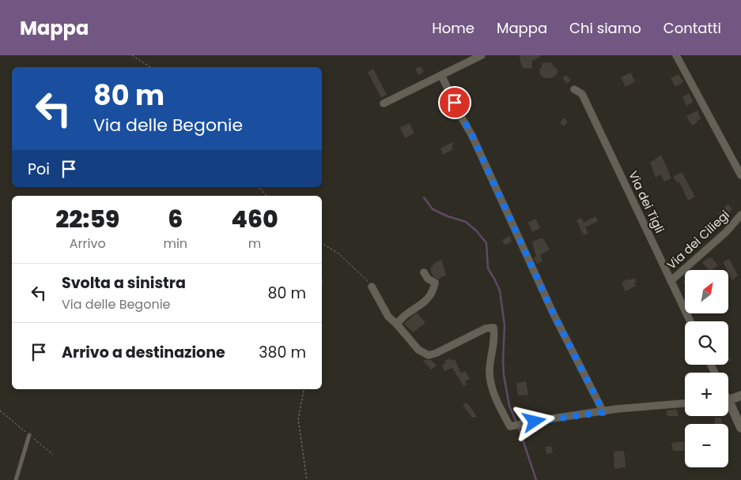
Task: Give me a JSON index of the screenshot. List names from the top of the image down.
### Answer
{
  "streets": {
    "street": ["Via dei Tigli", "Via dei Ciliegi"]
  },
  "crossings": [
    ["Via dei Tigli", "Via dei Ciliegi"]
  ],
  "north": "top right",
  "page": {
    "header": "Mappa",
    "nav": [
      "Home",
      "Mappa",
      "Chi siamo",
      "Contatti"
    ],
    "turn": ["80 m", "Via delle Begonie"],
    "then": "Poi",
    "eta": [
      "22:59",
      "Arrivo",
      "6",
      "min",
      "460",
      "m"
    ],
    "list": [
      {
        "name": "Svolta a sinistra",
        "note": "Via delle Begonie",
        "value": "80 m"
      },
      {
        "name": "Arrivo a destinazione",
        "value": "380 m"
      }
    ],
    "map_buttons": ["+", "−"]
  }
}
